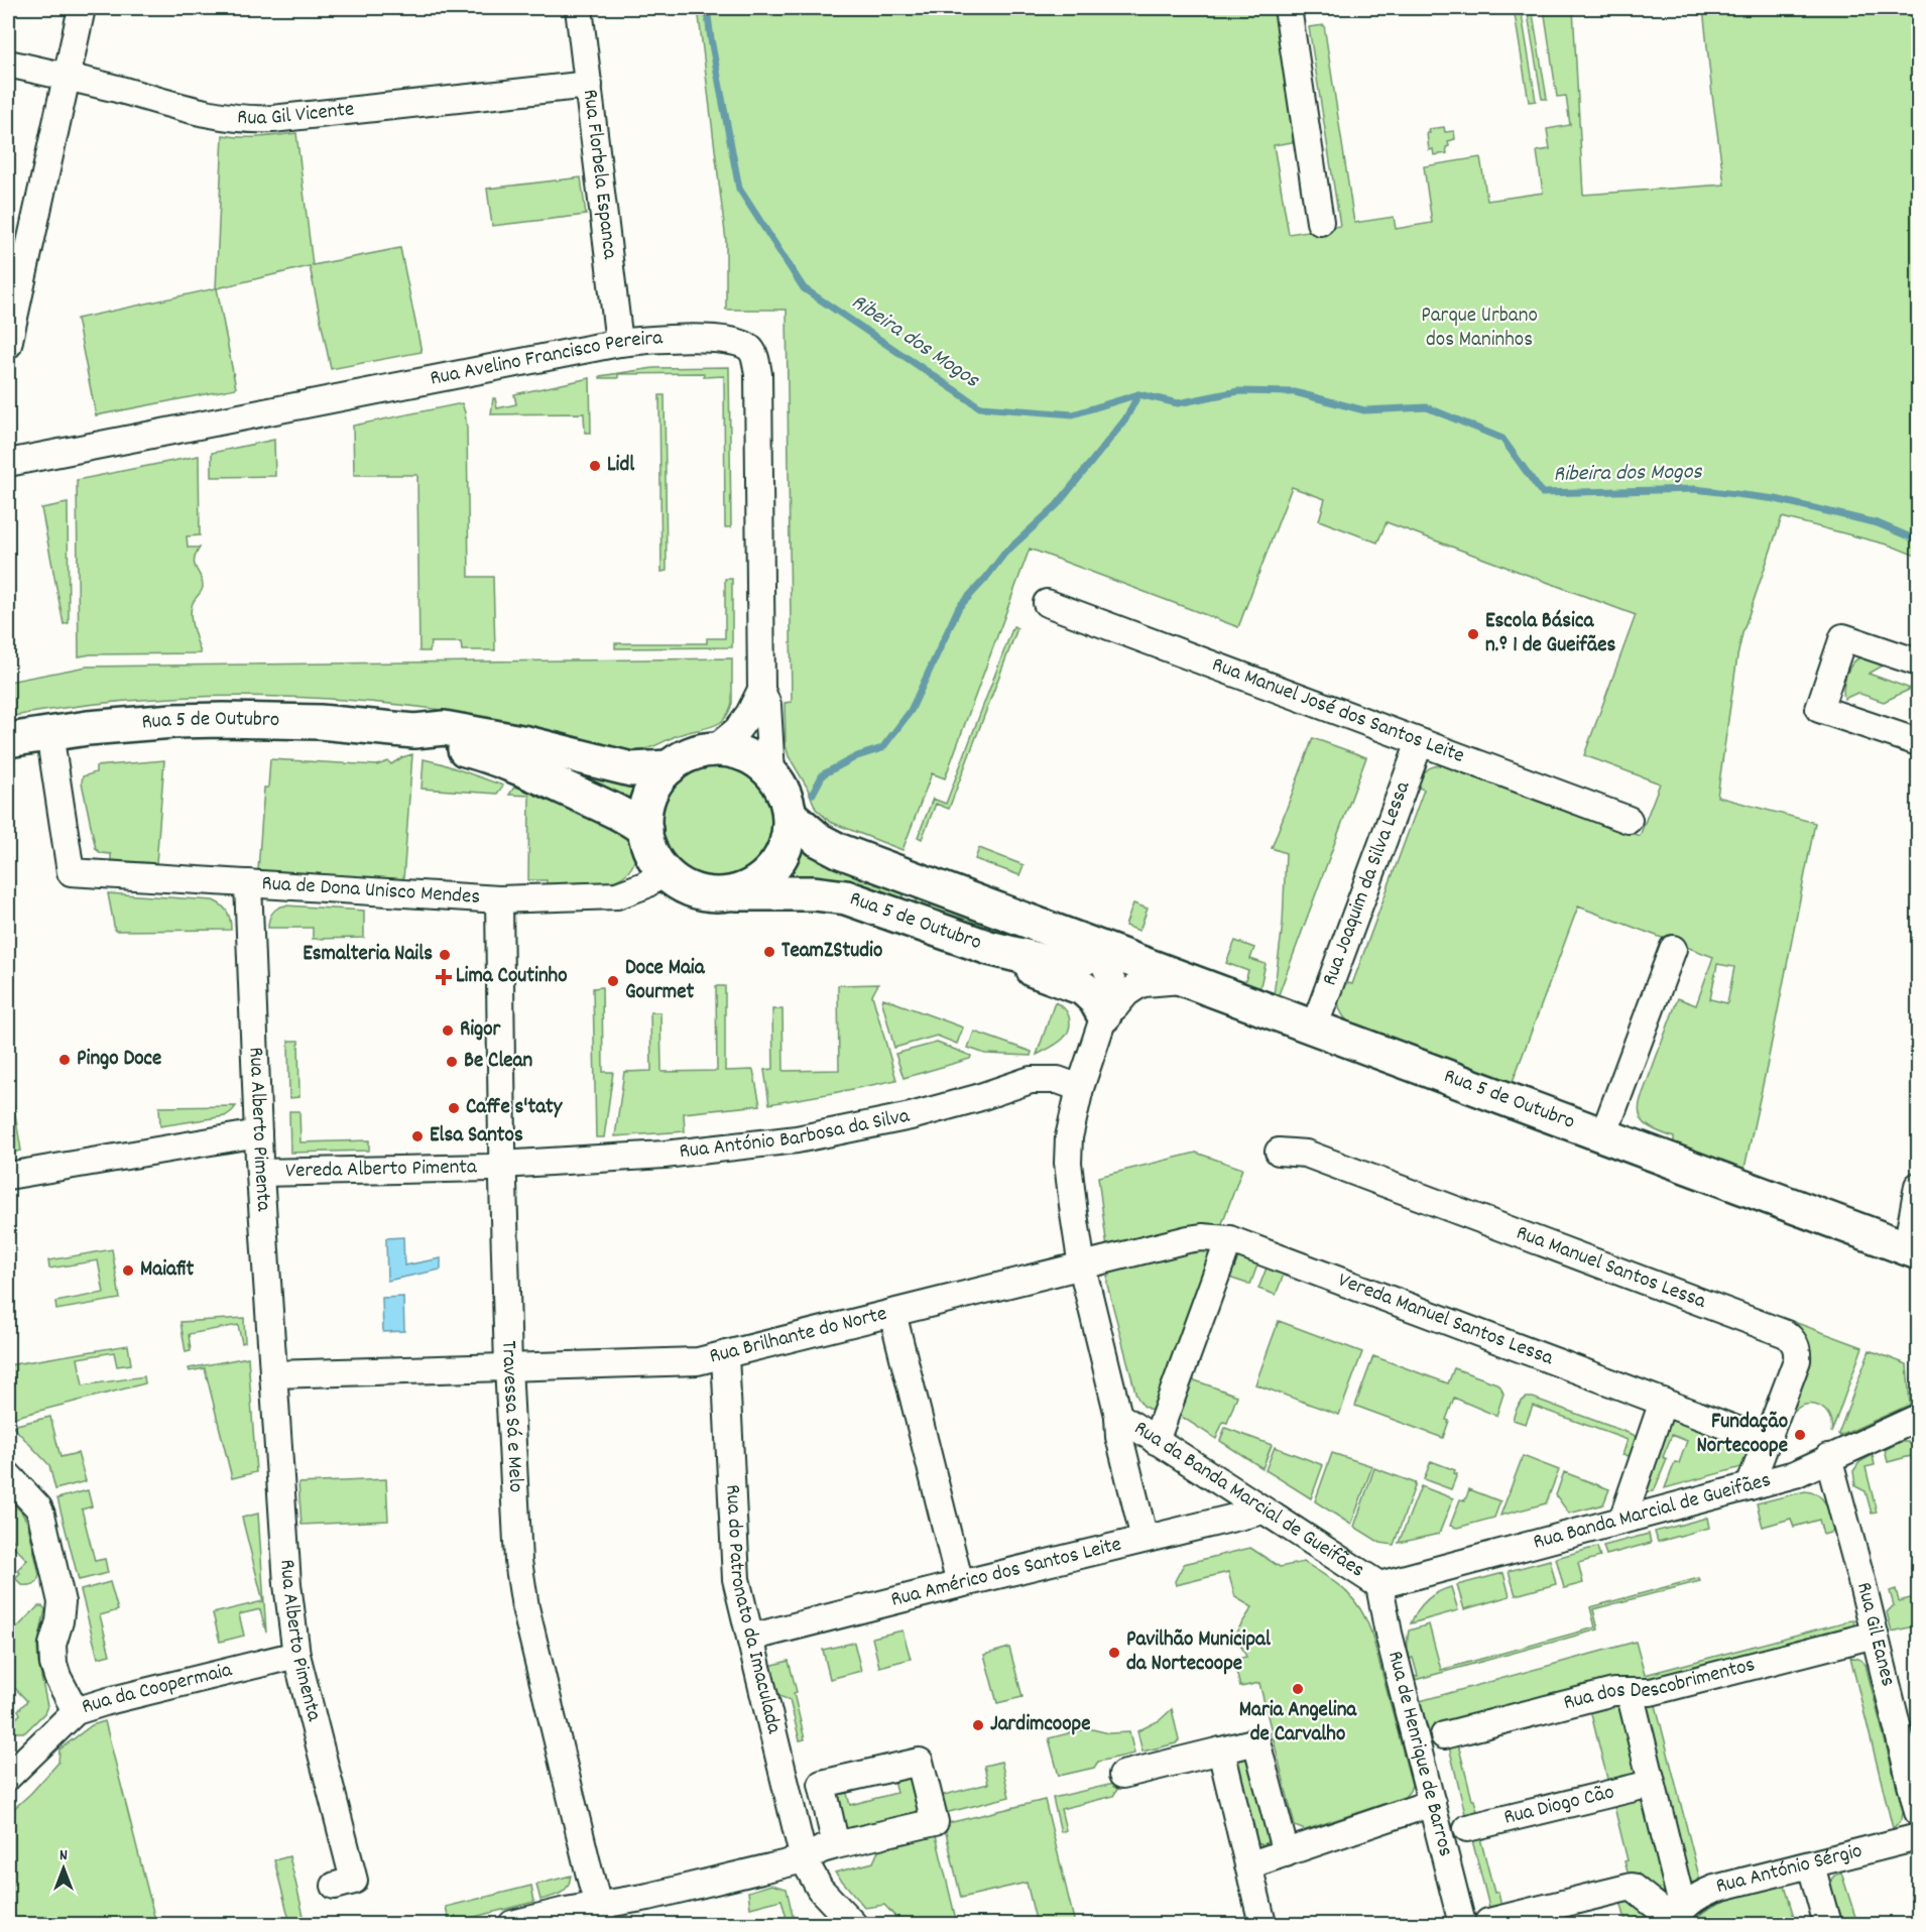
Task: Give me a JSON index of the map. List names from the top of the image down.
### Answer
{
  "streets": {
    "main road": ["Rua 5 de Outubro"],
    "street": [
      "Rua Gil Vicente",
      "Rua Florbela Espanca",
      "Rua Avelino Francisco Pereira",
      "Rua Manuel José dos Santos Leite",
      "Rua Joaquim da Silva Lessa",
      "Rua de Dona Unisco Mendes",
      "Rua Alberto Pimenta",
      "Rua António Barbosa da Silva",
      "Vereda Alberto Pimenta",
      "Rua Manuel Santos Lessa",
      "Vereda Manuel Santos Lessa",
      "Rua Brilhante do Norte",
      "Travessa Sá e Melo",
      "Rua da Banda Marcial de Gueifães",
      "Rua Banda Marcial de Gueifães",
      "Rua Américo dos Santos Leite",
      "Rua do Patronato da Imaculada",
      "Rua Gil Eanes",
      "Rua dos Descobrimentos",
      "Rua da Coopermaia",
      "Rua de Henrique de Barros",
      "Rua Diogo Cão",
      "Rua António Sérgio"
    ]
  },
  "crossings": [
    ["Rua Gil Vicente", "Rua Florbela Espanca"],
    ["Rua Florbela Espanca", "Rua Avelino Francisco Pereira"],
    ["Rua Avelino Francisco Pereira", "Rua 5 de Outubro"],
    ["Rua Avelino Francisco Pereira", "Rua de Dona Unisco Mendes"],
    ["Rua Manuel José dos Santos Leite", "Rua Joaquim da Silva Lessa"],
    ["Rua 5 de Outubro", "Rua Joaquim da Silva Lessa"],
    ["Rua 5 de Outubro", "Rua de Dona Unisco Mendes"],
    ["Rua 5 de Outubro", "Rua da Banda Marcial de Gueifães"],
    ["Rua de Dona Unisco Mendes", "Rua Alberto Pimenta"],
    ["Rua de Dona Unisco Mendes", "Travessa Sá e Melo"],
    ["Rua Alberto Pimenta", "Vereda Alberto Pimenta"],
    ["Rua Alberto Pimenta", "Rua da Coopermaia"],
    ["Rua António Barbosa da Silva", "Vereda Alberto Pimenta"],
    ["Rua António Barbosa da Silva", "Travessa Sá e Melo"],
    ["Rua António Barbosa da Silva", "Rua da Banda Marcial de Gueifães"],
    ["Vereda Alberto Pimenta", "Travessa Sá e Melo"],
    ["Rua Manuel Santos Lessa", "Vereda Manuel Santos Lessa"],
    ["Rua Manuel Santos Lessa", "Rua Banda Marcial de Gueifães"],
    ["Vereda Manuel Santos Lessa", "Rua Brilhante do Norte"],
    ["Vereda Manuel Santos Lessa", "Rua da Banda Marcial de Gueifães"],
    ["Rua Brilhante do Norte", "Travessa Sá e Melo"],
    ["Rua Brilhante do Norte", "Rua da Banda Marcial de Gueifães"],
    ["Rua Brilhante do Norte", "Rua do Patronato da Imaculada"],
    ["Rua da Banda Marcial de Gueifães", "Rua Banda Marcial de Gueifães"],
    ["Rua da Banda Marcial de Gueifães", "Rua Américo dos Santos Leite"],
    ["Rua da Banda Marcial de Gueifães", "Rua de Henrique de Barros"],
    ["Rua Banda Marcial de Gueifães", "Rua Gil Eanes"],
    ["Rua Banda Marcial de Gueifães", "Rua de Henrique de Barros"],
    ["Rua Américo dos Santos Leite", "Rua do Patronato da Imaculada"],
    ["Rua Gil Eanes", "Rua dos Descobrimentos"]
  ],
  "water": ["Ribeira dos Mogos"],
  "parks": ["Parque Urbano dos Maninhos"],
  "places": {
    "other": [
      "Lidl",
      "Escola Básica n.º 1 de Gueifães",
      "TeamZStudio",
      "Esmalteria Nails",
      "Doce Maia Gourmet",
      "Rigor",
      "Pingo Doce",
      "Be Clean",
      "Caffe s'taty",
      "Elsa Santos",
      "Maiafit",
      "Fundação Nortecoope",
      "Pavilhão Municipal da Nortecoope",
      "Maria Angelina de Carvalho",
      "Jardimcoope"
    ],
    "health": ["Lima Coutinho"]
  },
  "north": "top"
}
